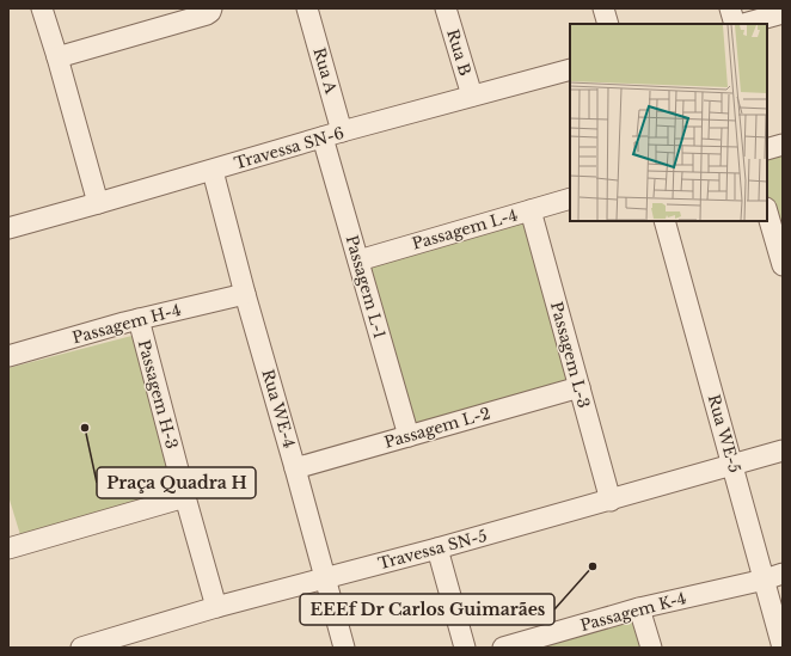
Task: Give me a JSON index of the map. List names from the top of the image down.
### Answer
{
  "streets": {
    "street": [
      "Rua B",
      "Rua A",
      "Travessa SN-6",
      "Passagem L-4",
      "Passagem L-1",
      "Passagem H-4",
      "Passagem L-3",
      "Passagem H-3",
      "Rua WE-4",
      "Passagem L-2",
      "Rua WE-5",
      "Travessa SN-5",
      "Passagem K-4"
    ]
  },
  "crossings": [
    ["Rua B", "Travessa SN-6"],
    ["Rua A", "Travessa SN-6"],
    ["Travessa SN-6", "Passagem L-1"],
    ["Travessa SN-6", "Rua WE-4"],
    ["Passagem L-4", "Passagem L-1"],
    ["Passagem L-4", "Passagem L-3"],
    ["Passagem L-1", "Passagem L-2"],
    ["Passagem H-4", "Passagem H-3"],
    ["Passagem H-4", "Rua WE-4"],
    ["Passagem L-3", "Passagem L-2"],
    ["Passagem L-3", "Travessa SN-5"],
    ["Passagem H-3", "Travessa SN-5"],
    ["Rua WE-4", "Passagem L-2"],
    ["Rua WE-4", "Travessa SN-5"],
    ["Rua WE-5", "Travessa SN-5"],
    ["Rua WE-5", "Passagem K-4"]
  ],
  "places": ["Praça Quadra H", "EEEf Dr Carlos Guimarães"]
}
